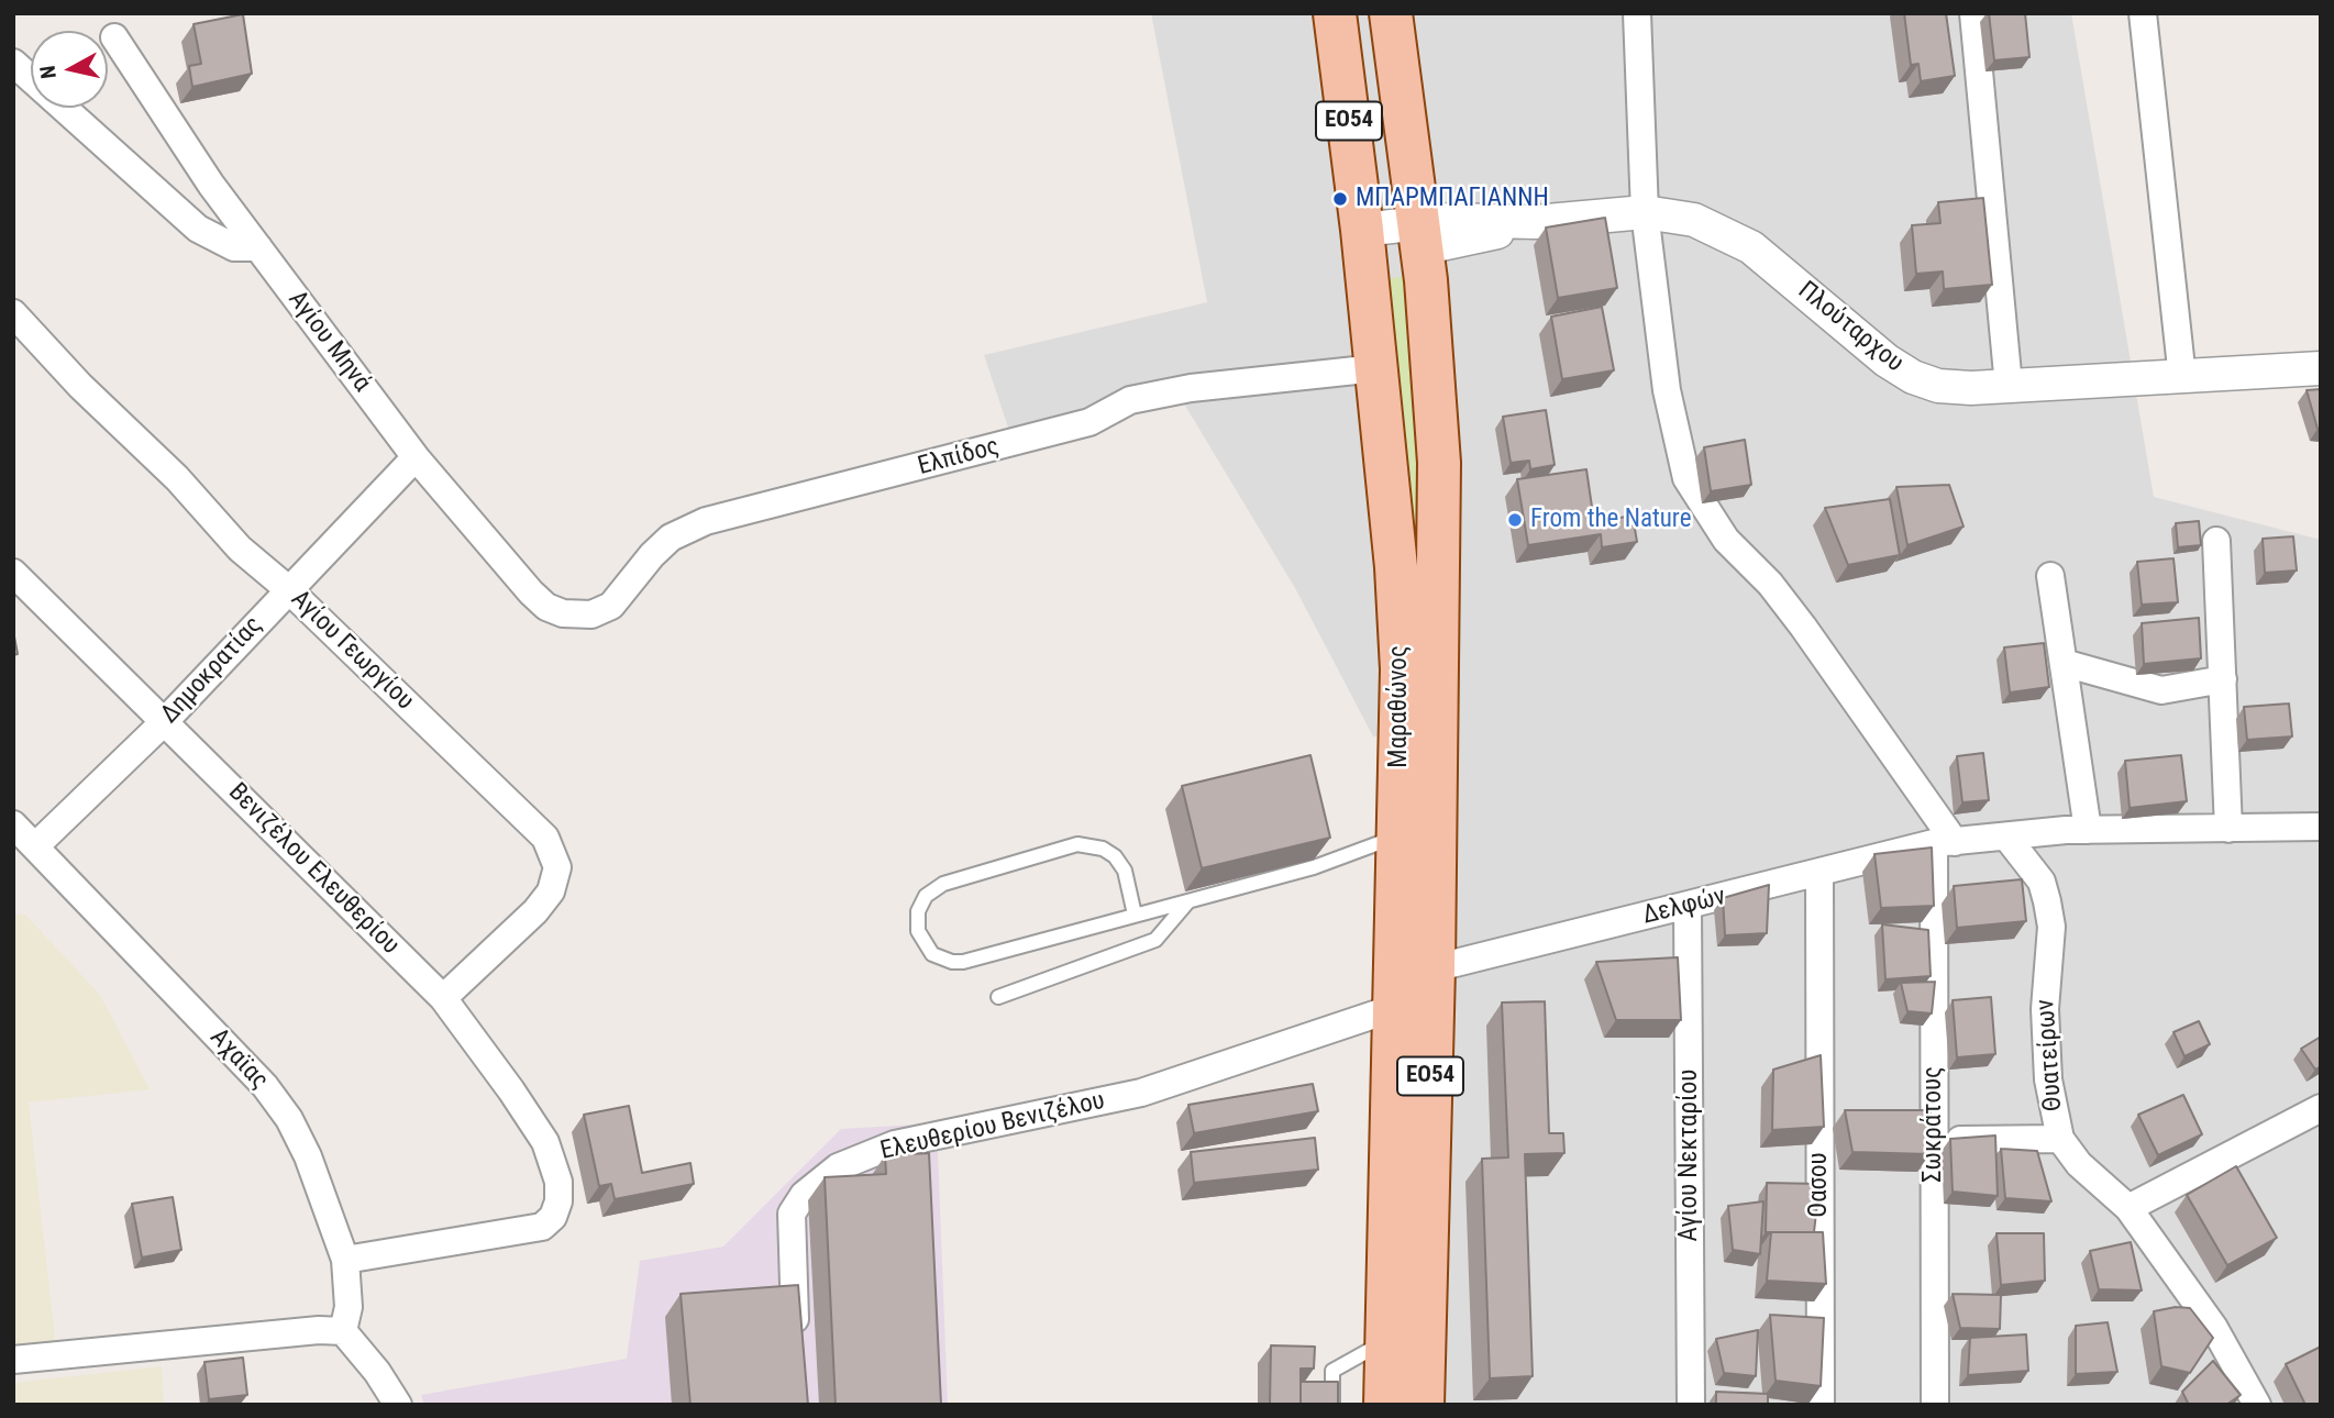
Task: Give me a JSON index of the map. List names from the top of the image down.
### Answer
{
  "streets": {
    "main road": ["ΕΟ54", "Μαραθώνος"],
    "street": [
      "Πλούταρχου",
      "Αγίου Μηνά",
      "Ελπίδος",
      "Αγίου Γεωργίου",
      "Δημοκρατίας",
      "Βενιζέλου Ελευθερίου",
      "Δελφών",
      "Θυατείρων",
      "Αχαϊας",
      "Σωκράτους",
      "Ελευθερίου Βενιζέλου",
      "Αγίου Νεκταρίου",
      "Οασου"
    ]
  },
  "crossings": [
    ["Πλούταρχου", "Μαραθώνος"],
    ["Αγίου Μηνά", "Ελπίδος"],
    ["Αγίου Μηνά", "Δημοκρατίας"],
    ["Ελπίδος", "Μαραθώνος"],
    ["Αγίου Γεωργίου", "Δημοκρατίας"],
    ["Αγίου Γεωργίου", "Βενιζέλου Ελευθερίου"],
    ["Δημοκρατίας", "Βενιζέλου Ελευθερίου"],
    ["Δημοκρατίας", "Αχαϊας"],
    ["Μαραθώνος", "Δελφών"],
    ["Μαραθώνος", "Ελευθερίου Βενιζέλου"],
    ["Βενιζέλου Ελευθερίου", "Αχαϊας"],
    ["Δελφών", "Θυατείρων"],
    ["Δελφών", "Σωκράτους"],
    ["Δελφών", "Αγίου Νεκταρίου"],
    ["Δελφών", "Οασου"]
  ],
  "places": ["ΜΠΑΡΜΠΑΓΙΑΝΝΗ", "From the Nature"],
  "north": "left"
}
